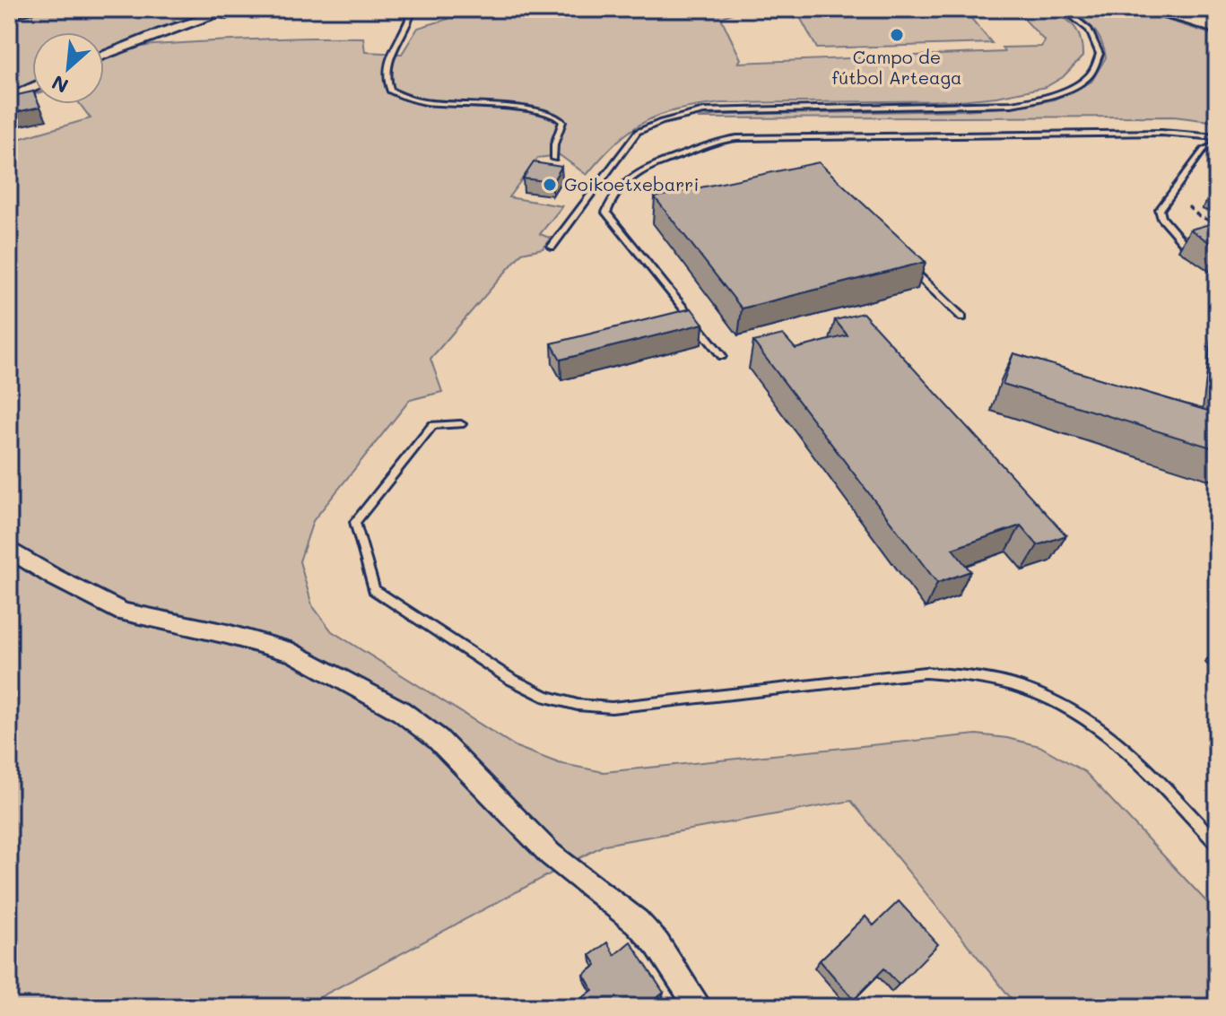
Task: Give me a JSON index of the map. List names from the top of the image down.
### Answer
{
  "places": ["Campo de fútbol Arteaga", "Goikoetxebarri"],
  "north": "bottom left"
}
